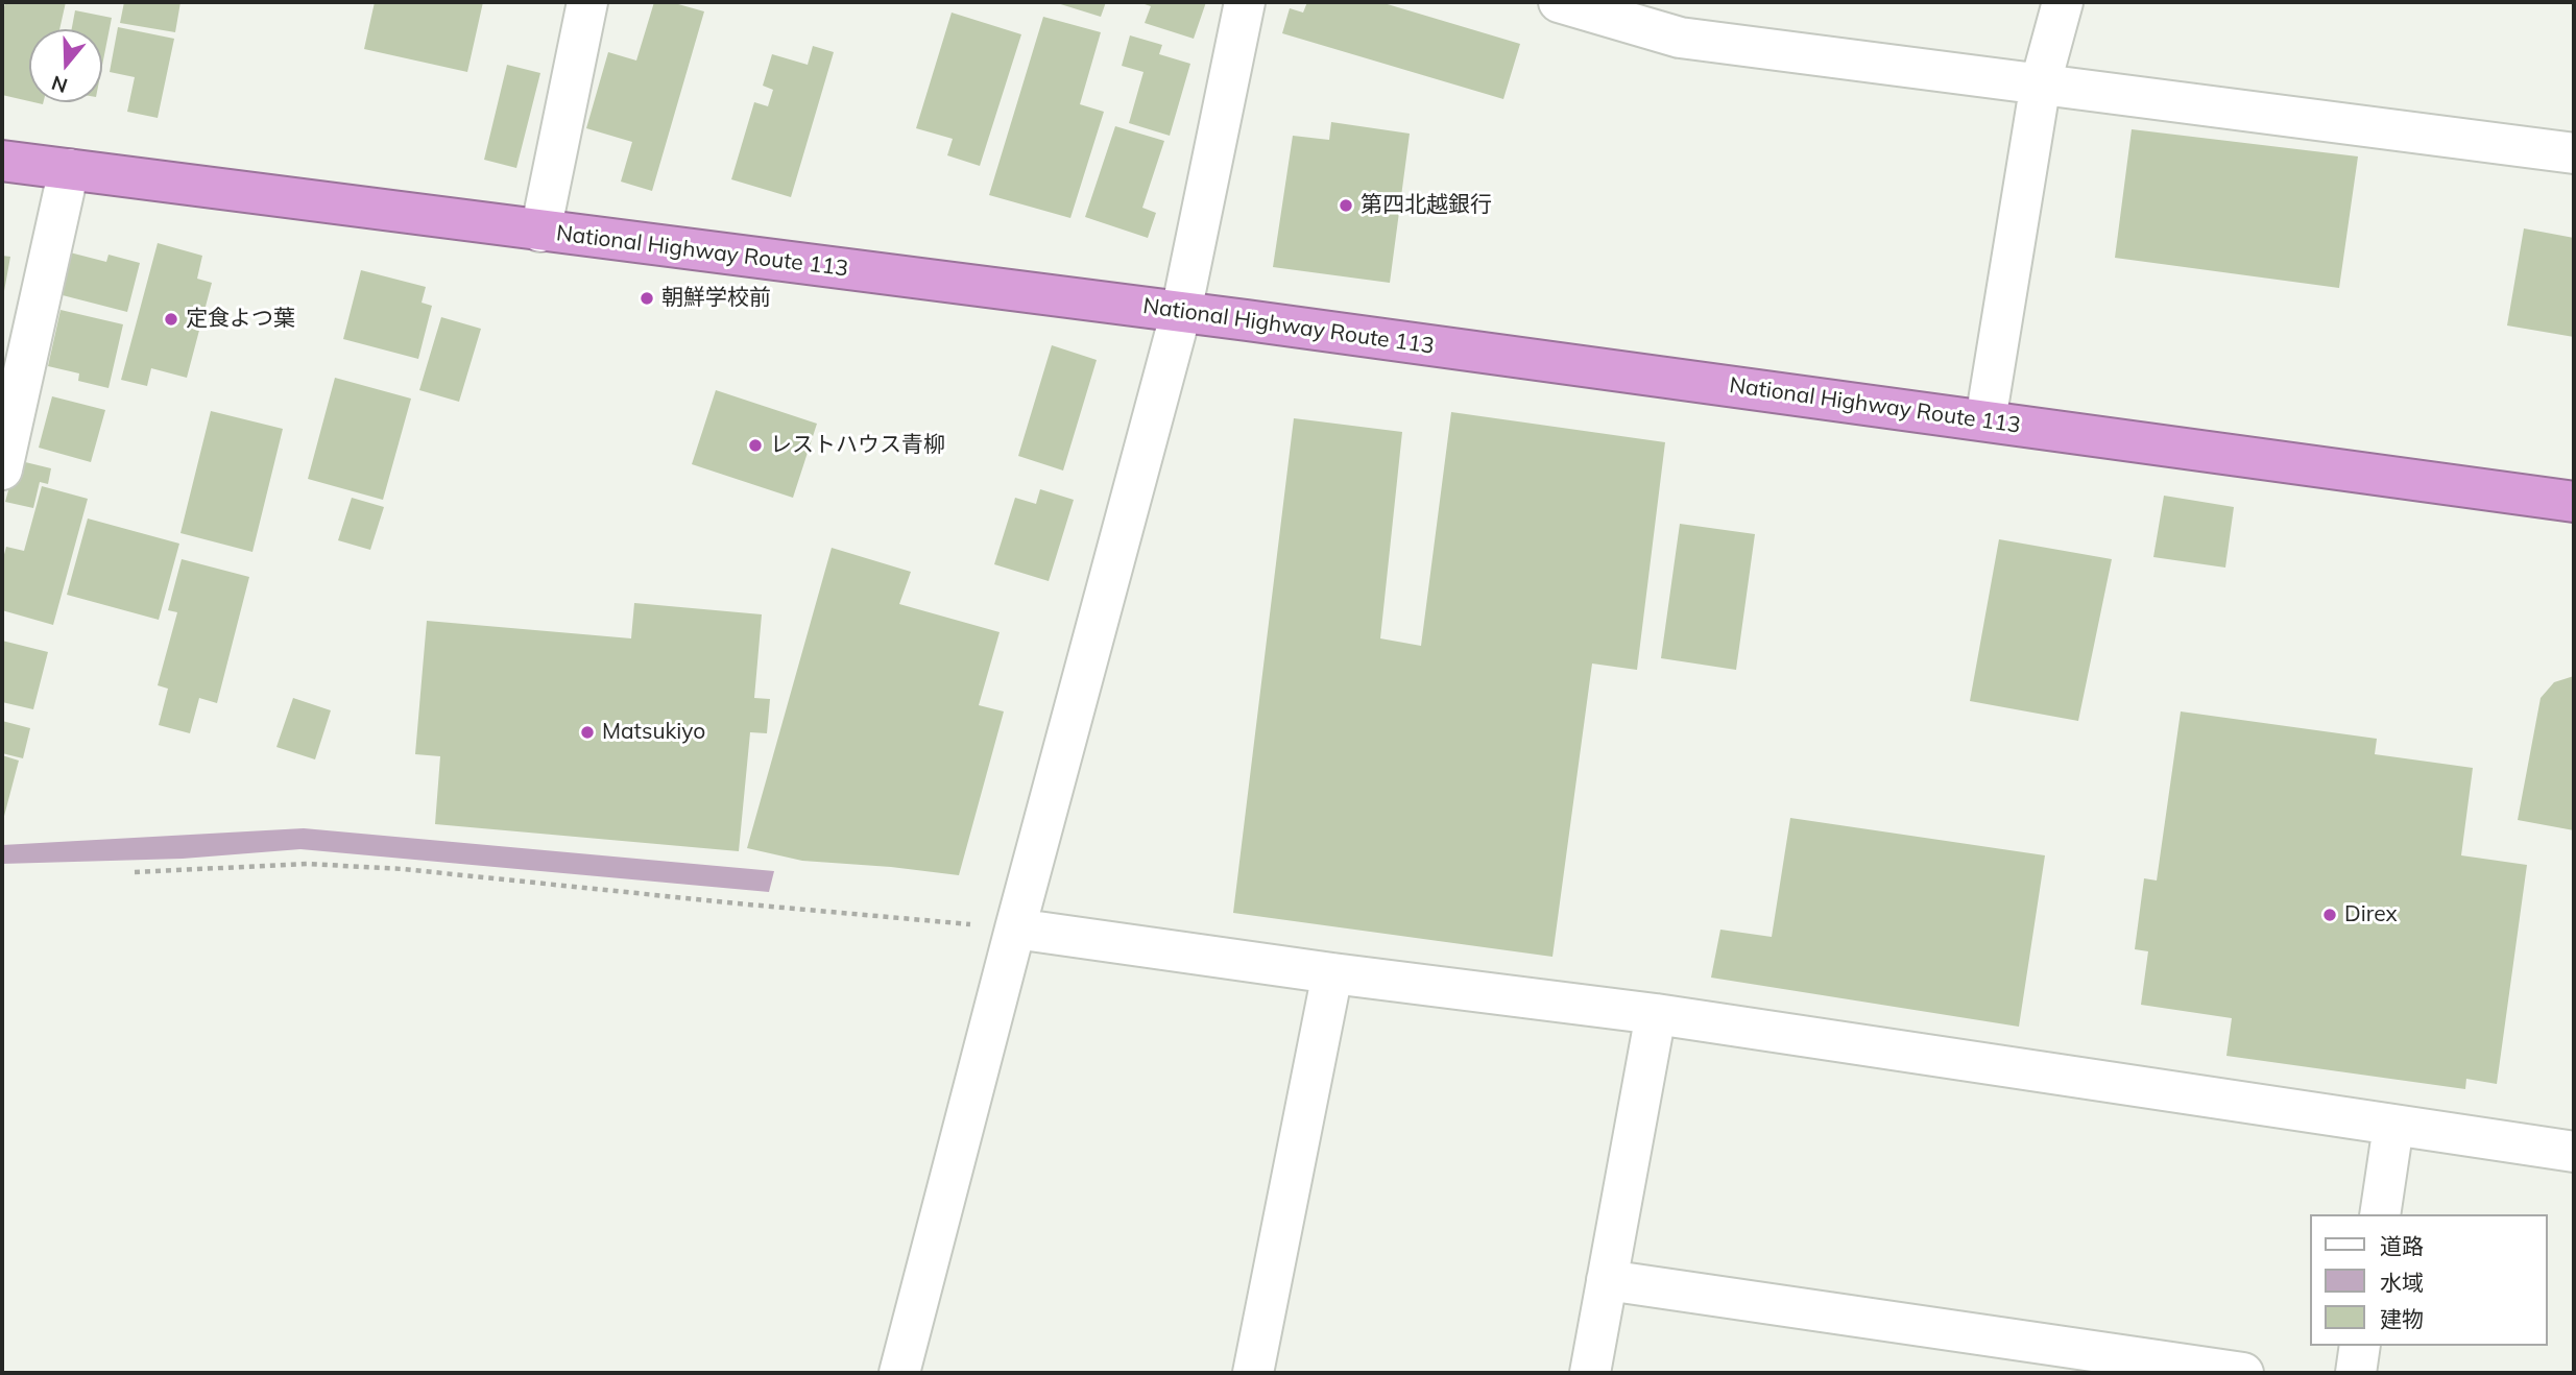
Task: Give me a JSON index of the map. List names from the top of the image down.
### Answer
{
  "streets": {
    "highway": ["National Highway Route 113"]
  },
  "places": [
    "第四北越銀行",
    "朝鮮学校前",
    "定食よつ葉",
    "レストハウス青柳",
    "Matsukiyo",
    "Direx"
  ],
  "legend": ["道路", "水域", "建物"],
  "north": "bottom"
}
